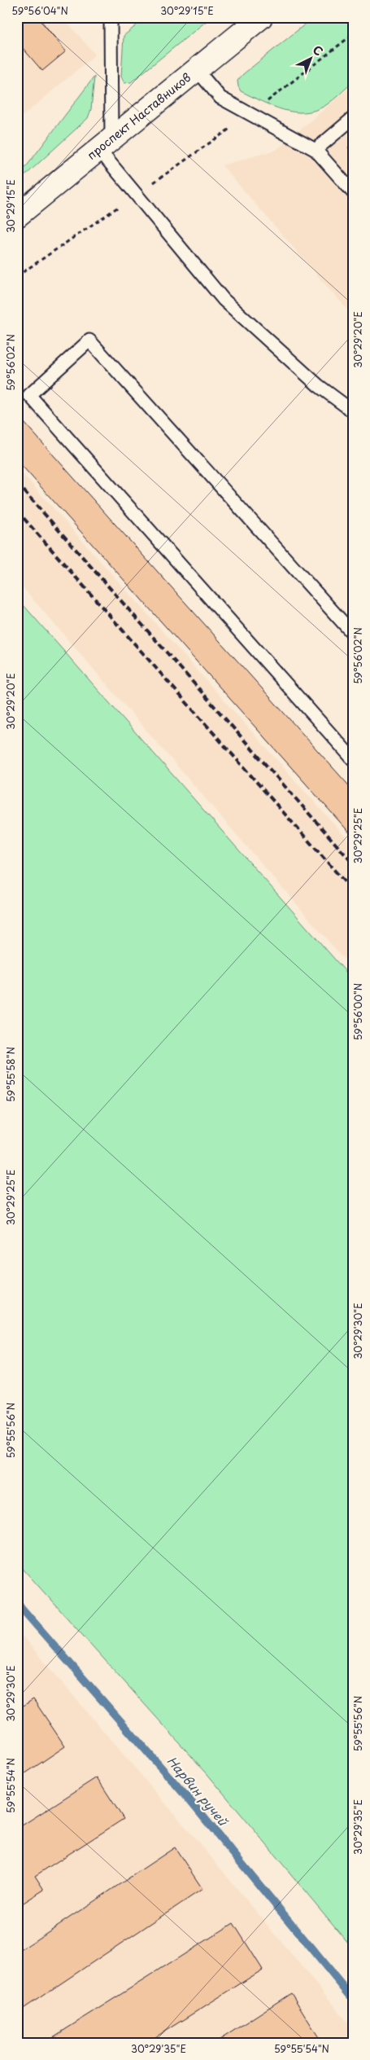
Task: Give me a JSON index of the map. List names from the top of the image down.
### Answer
{
  "streets": {
    "main road": ["проспект Наставников"]
  },
  "water": ["Нарвин ручей"],
  "north": "top right",
  "coordinates": [
    "59°56'04\"N",
    "30°29'15\"E",
    "30°29'20\"E",
    "59°56'02\"N",
    "30°29'25\"E",
    "59°56'00\"N",
    "59°55'58\"N",
    "30°29'30\"E",
    "59°55'56\"N",
    "59°55'54\"N",
    "30°29'35\"E"
  ]
}
